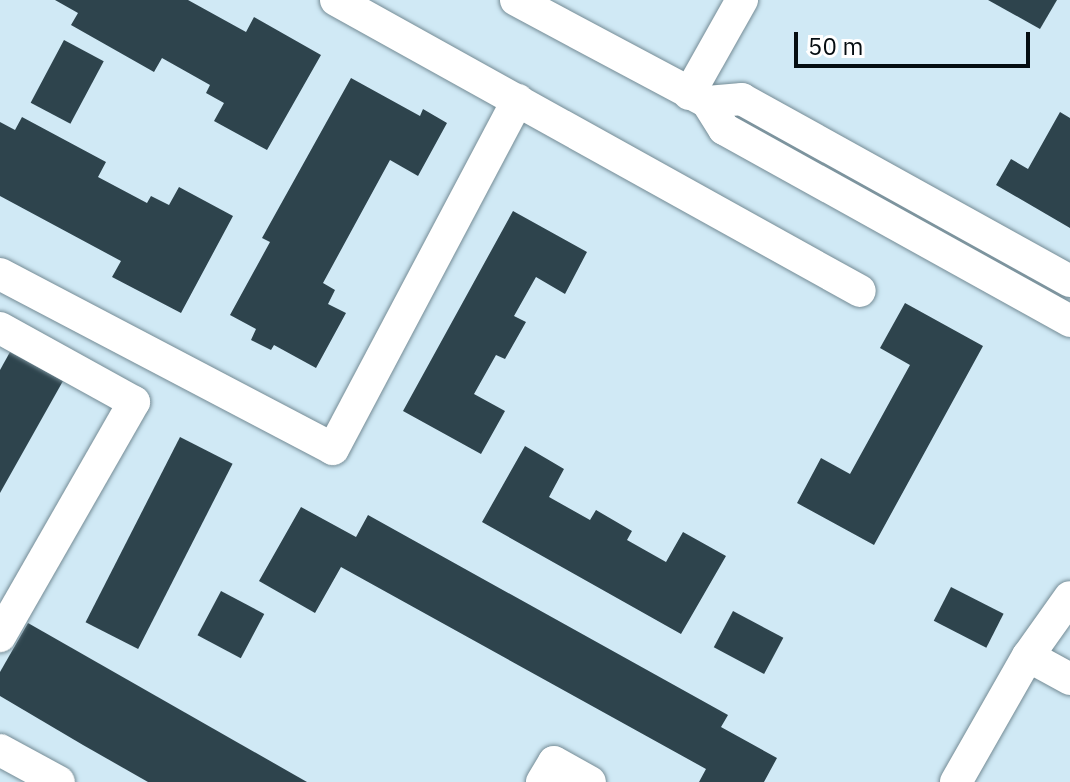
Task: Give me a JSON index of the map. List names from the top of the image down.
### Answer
{
  "scale_bar": "50 m"
}
